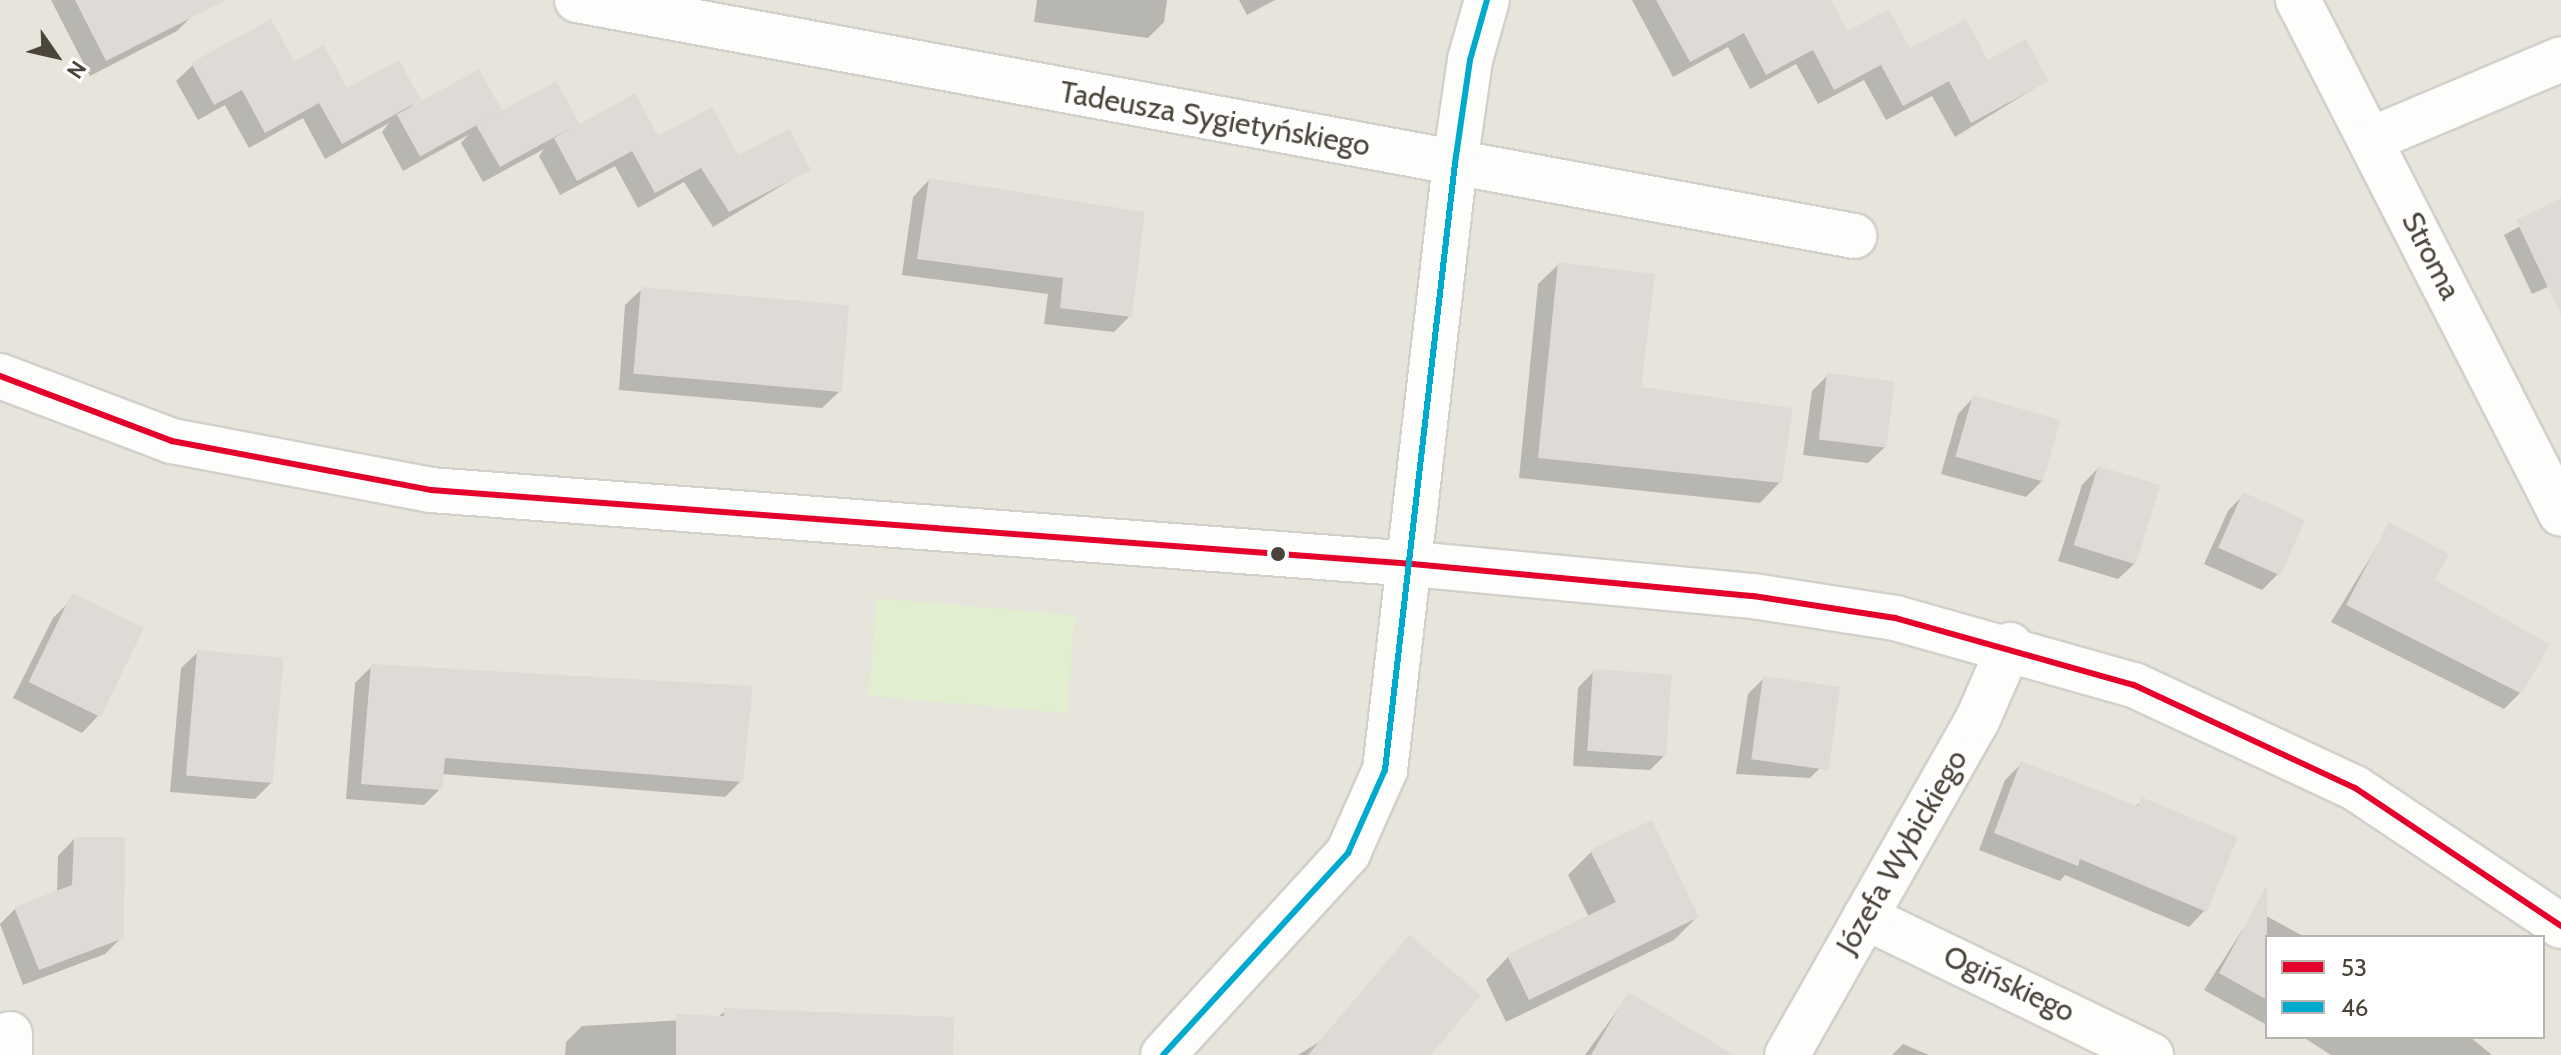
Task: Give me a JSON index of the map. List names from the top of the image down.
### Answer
{
  "streets": {
    "street": [
      "Tadeusza Sygietyńskiego",
      "Stroma",
      "Józefa Wybickiego",
      "Ogińskiego"
    ]
  },
  "crossings": [
    ["Józefa Wybickiego", "Ogińskiego"]
  ],
  "lines": ["transit line 46", "transit line 53"],
  "legend": ["53", "46"],
  "north": "bottom right"
}
